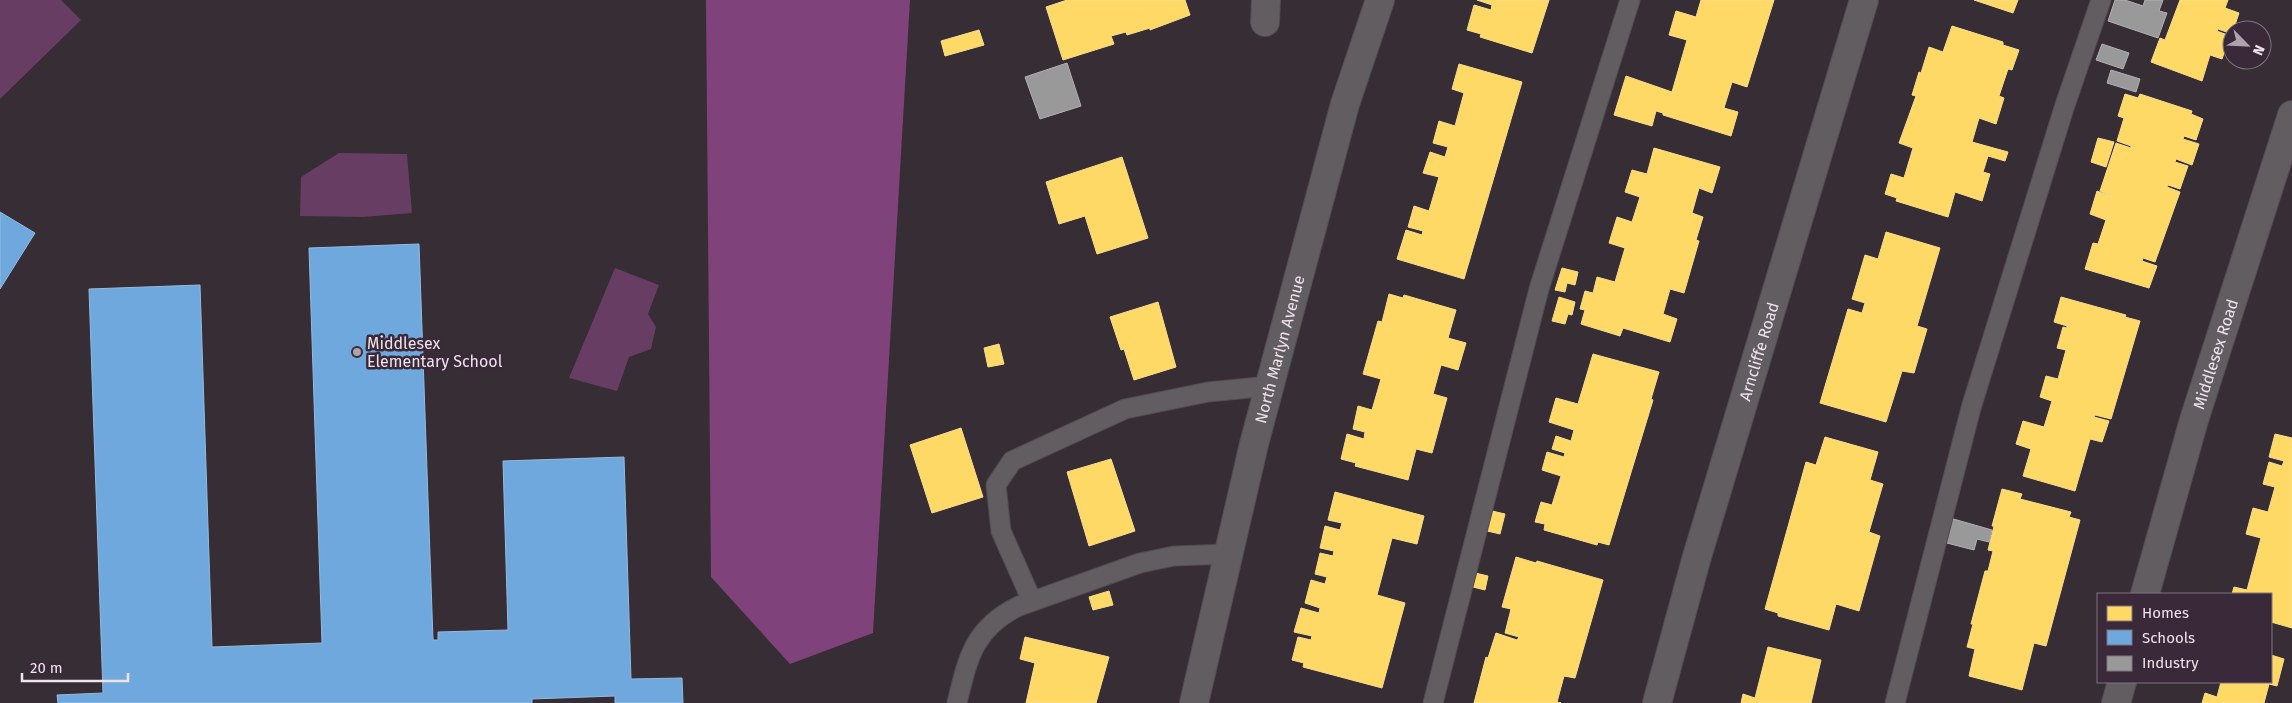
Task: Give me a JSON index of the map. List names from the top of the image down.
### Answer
{
  "streets": {
    "street": ["North Marlyn Avenue", "Arncliffe Road", "Middlesex Road"]
  },
  "places": ["Middlesex Elementary School"],
  "legend": ["Homes", "Schools", "Industry"],
  "scale_bar": "20 m",
  "north": "bottom right"
}
